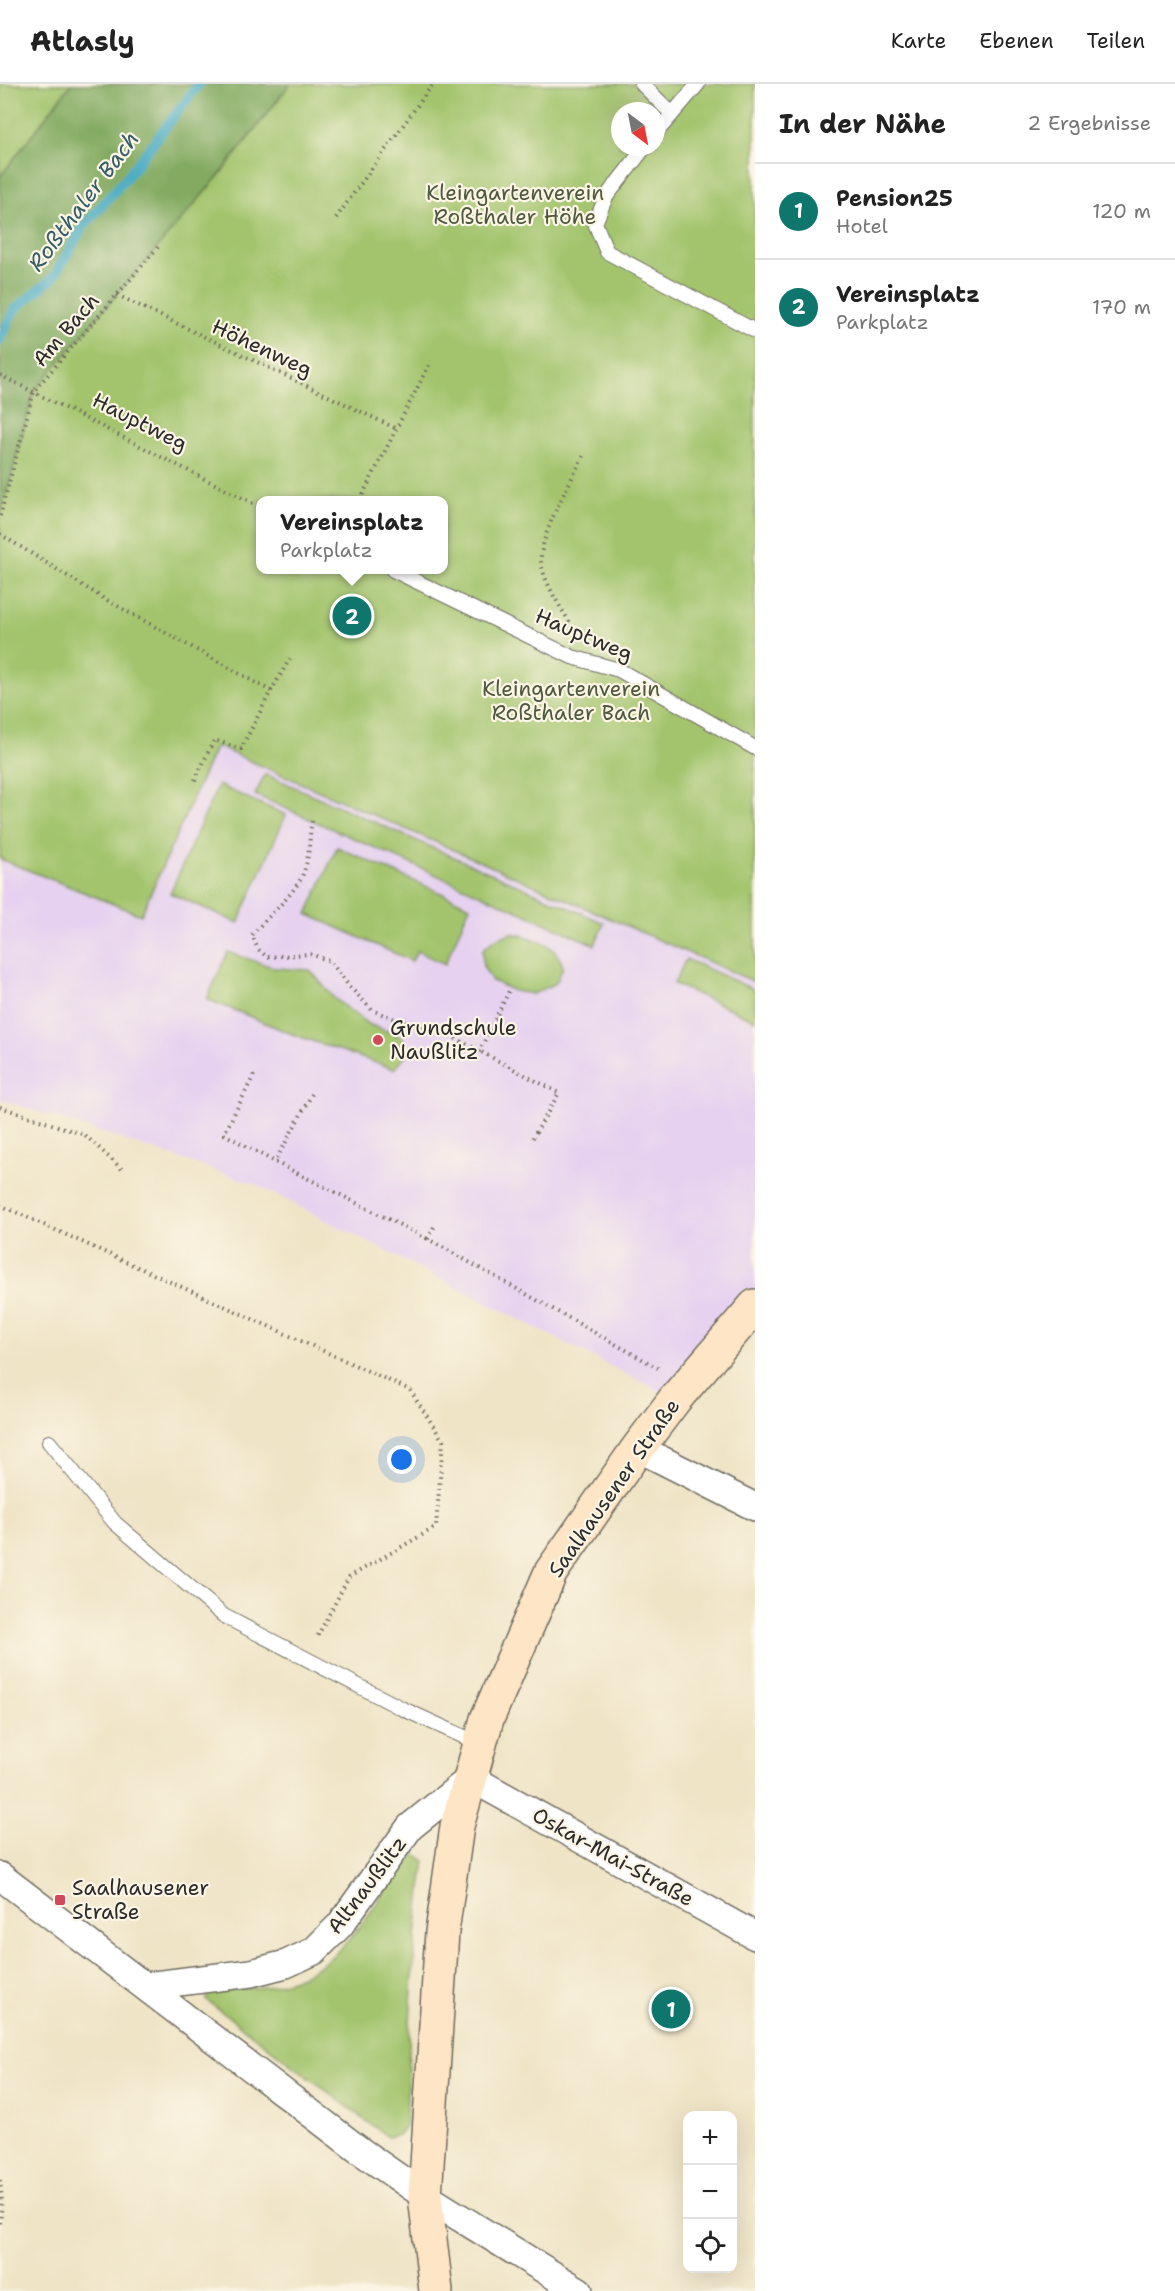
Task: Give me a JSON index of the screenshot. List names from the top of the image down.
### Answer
{
  "streets": {
    "street": ["Saalhausener Straße", "Oskar-Mai-Straße", "Altnaußlitz"],
    "lane": ["Hauptweg"],
    "path": ["Am Bach", "Höhenweg"]
  },
  "crossings": [
    ["Am Bach", "Höhenweg"],
    ["Am Bach", "Hauptweg"],
    ["Saalhausener Straße", "Oskar-Mai-Straße"],
    ["Saalhausener Straße", "Altnaußlitz"],
    ["Oskar-Mai-Straße", "Altnaußlitz"]
  ],
  "water": ["Roßthaler Bach"],
  "parks": ["Kleingartenverein Roßthaler Höhe", "Kleingartenverein Roßthaler Bach"],
  "places": {
    "other": ["Grundschule Naußlitz"],
    "transit": ["Saalhausener Straße"]
  },
  "north": "bottom right",
  "page": {
    "header": "Atlasly",
    "nav": ["Karte", "Ebenen", "Teilen"],
    "heading": ["In der Nähe", "2 Ergebnisse"],
    "list": [
      {
        "mark": "1",
        "name": "Pension25",
        "note": "Hotel",
        "value": "120 m"
      },
      {
        "mark": "2",
        "name": "Vereinsplatz",
        "note": "Parkplatz",
        "value": "170 m"
      }
    ],
    "popup": ["Vereinsplatz", "Parkplatz"],
    "pins": ["2", "1"],
    "map_buttons": ["+", "−"]
  }
}
